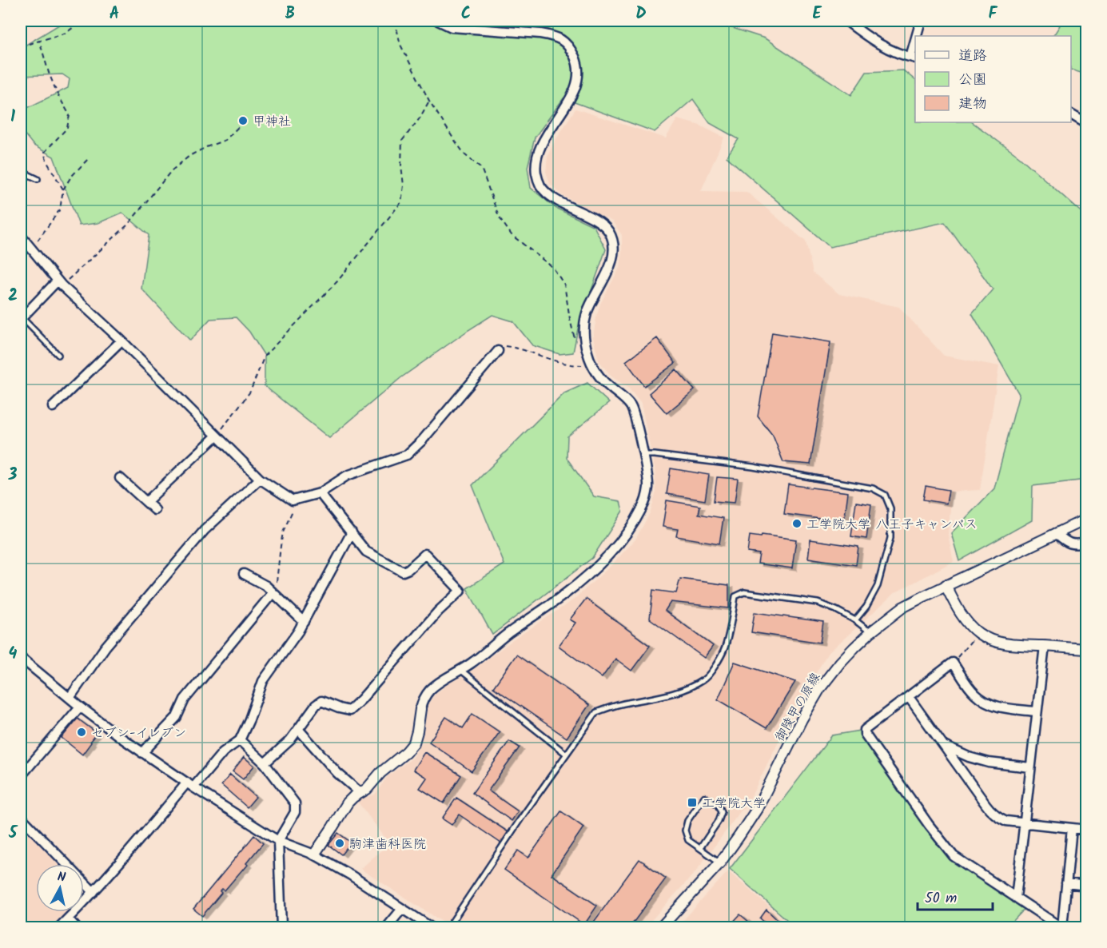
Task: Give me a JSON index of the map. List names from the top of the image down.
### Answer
{
  "streets": {
    "street": ["御陵甲の原線"]
  },
  "places": {
    "other": [
      "甲神社",
      "工学院大学 八王子キャンパス",
      "セブン-イレブン",
      "駒津歯科医院"
    ],
    "transit": ["工学院大学"]
  },
  "legend": ["道路", "公園", "建物"],
  "scale_bar": "50 m",
  "north": "top",
  "grid": {
    "columns": [
      "A",
      "B",
      "C",
      "D",
      "E",
      "F"
    ],
    "rows": [
      "1",
      "2",
      "3",
      "4",
      "5"
    ]
  }
}
